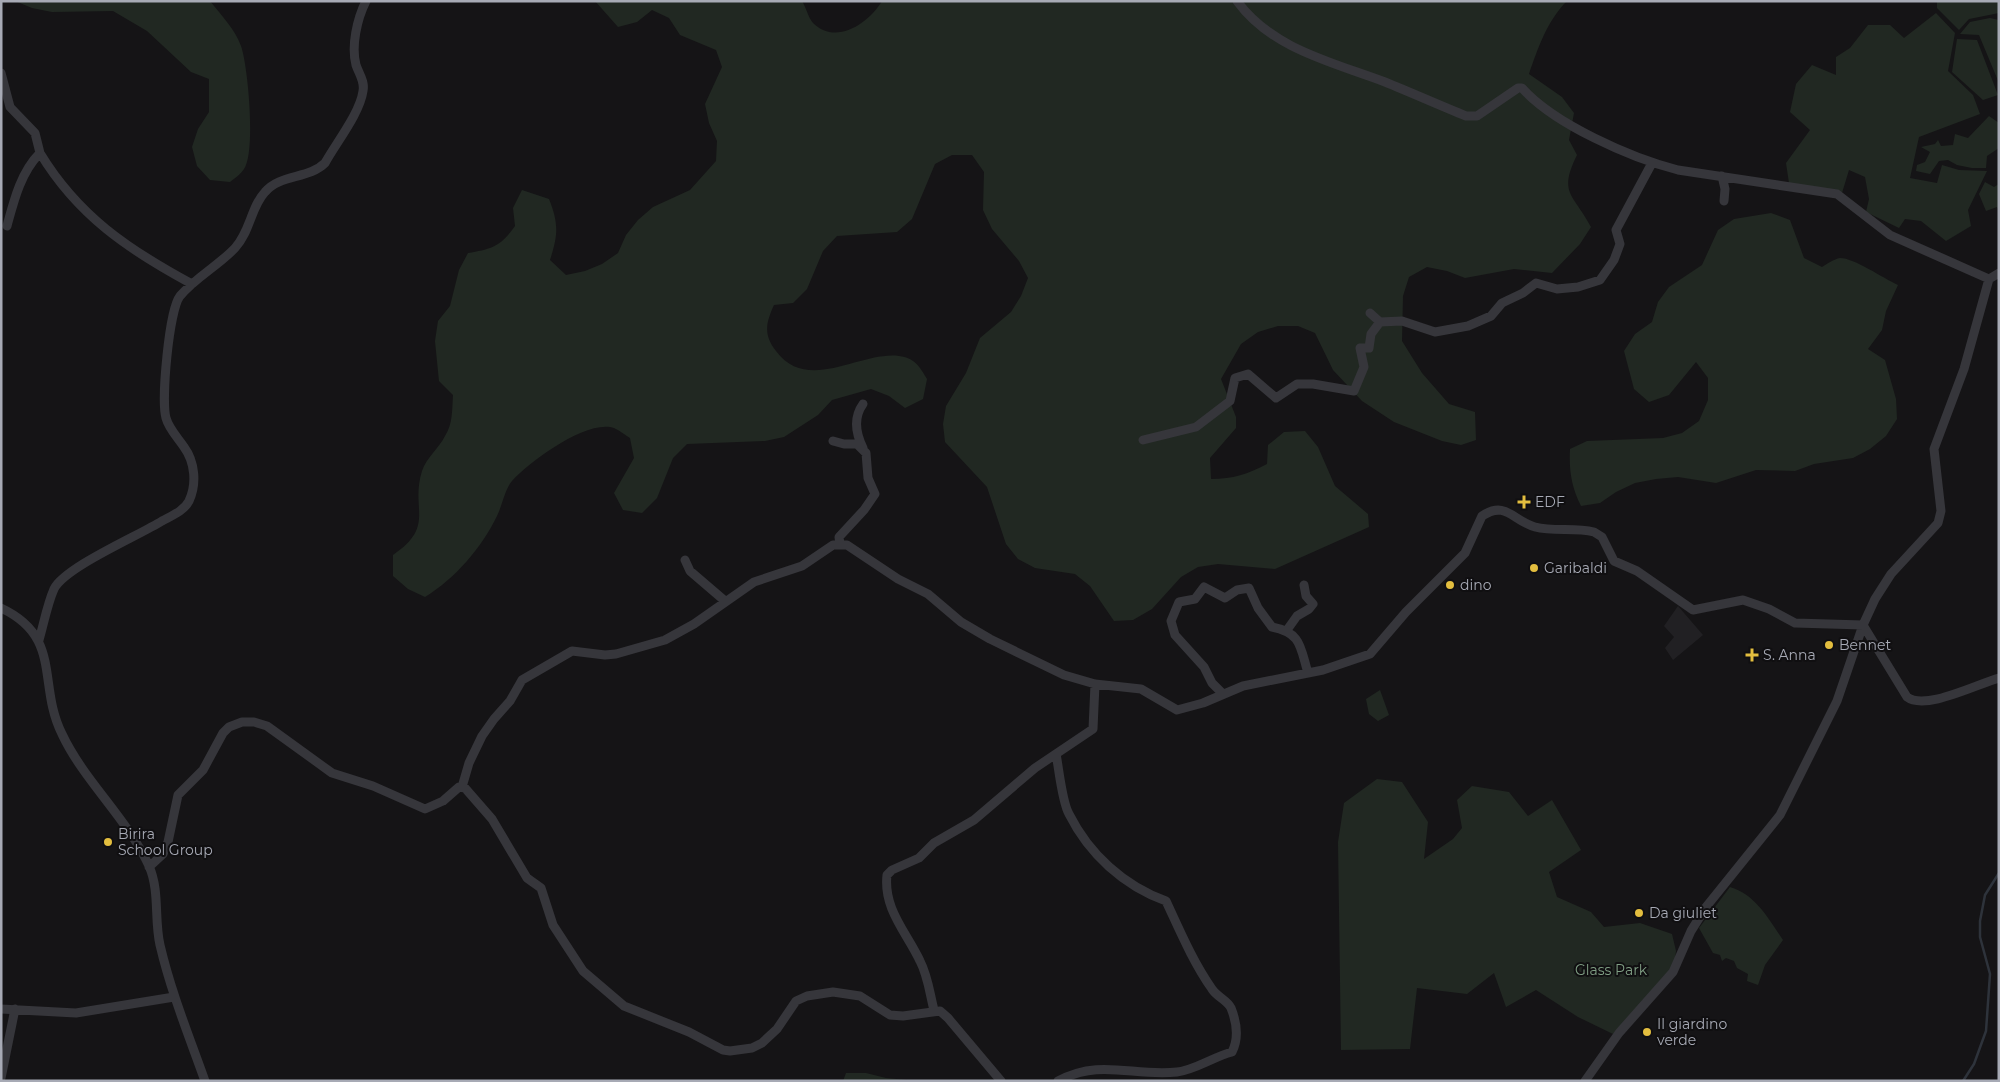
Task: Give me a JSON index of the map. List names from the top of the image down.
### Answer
{
  "parks": ["Glass Park"],
  "places": {
    "health": ["EDF", "S. Anna"],
    "other": [
      "Garibaldi",
      "dino",
      "Bennet",
      "Birira School Group",
      "Da giuliet",
      "Il giardino verde"
    ]
  }
}
